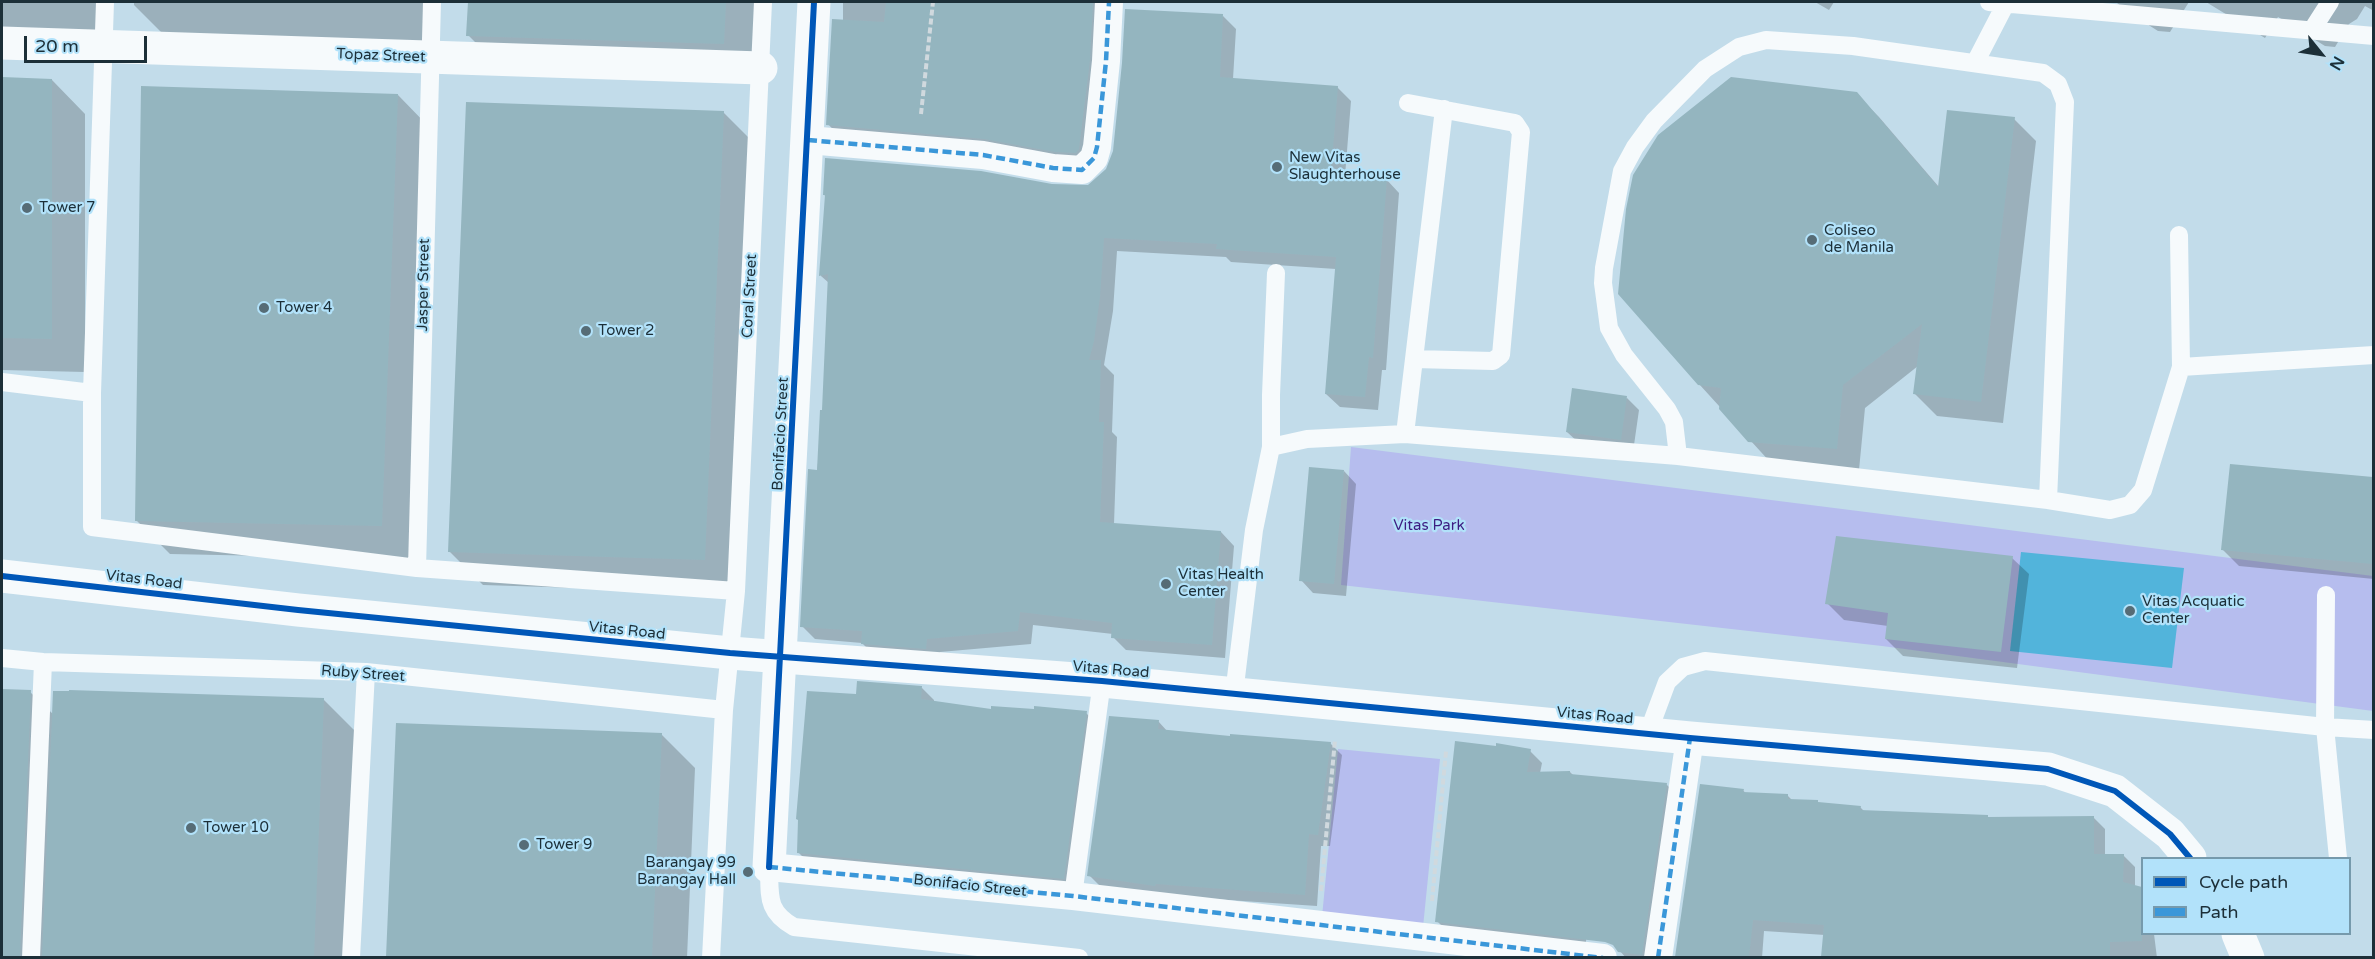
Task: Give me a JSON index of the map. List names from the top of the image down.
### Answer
{
  "streets": {
    "street": ["Topaz Street", "Bonifacio Street", "Vitas Road"],
    "lane": ["Jasper Street", "Coral Street", "Ruby Street"]
  },
  "crossings": [
    ["Topaz Street", "Jasper Street"],
    ["Topaz Street", "Coral Street"],
    ["Coral Street", "Vitas Road"],
    ["Coral Street", "Ruby Street"],
    ["Bonifacio Street", "Vitas Road"]
  ],
  "parks": ["Vitas Park"],
  "places": [
    "New Vitas Slaughterhouse",
    "Tower 7",
    "Coliseo de Manila",
    "Tower 4",
    "Tower 2",
    "Vitas Health Center",
    "Vitas Acquatic Center",
    "Tower 10",
    "Tower 9",
    "Barangay 99 Barangay Hall"
  ],
  "legend": ["Cycle path", "Path"],
  "scale_bar": "20 m",
  "north": "bottom right"
}
